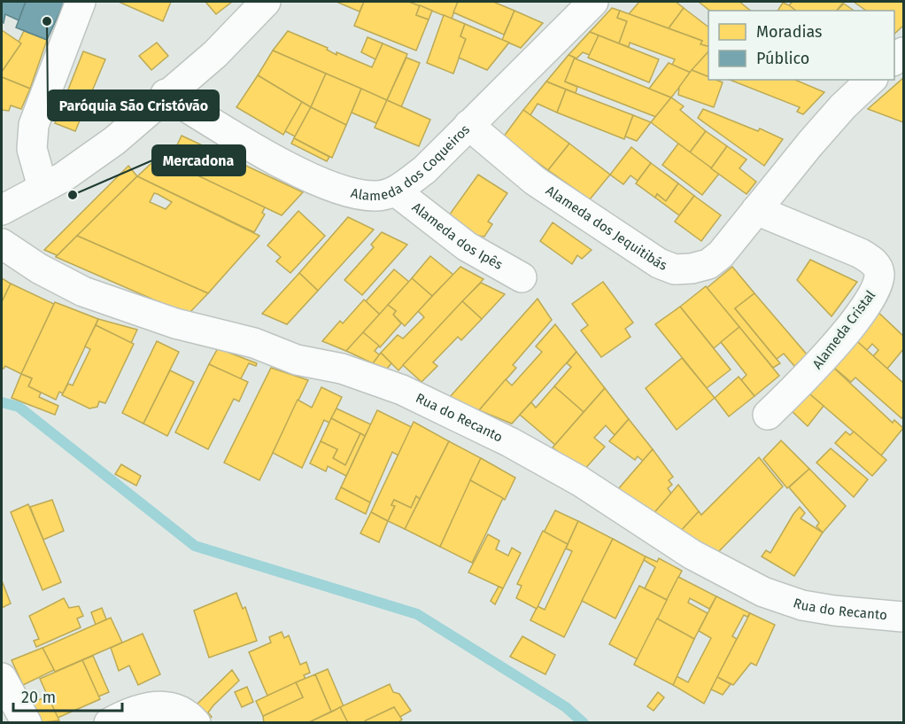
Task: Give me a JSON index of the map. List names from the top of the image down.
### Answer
{
  "streets": {
    "street": [
      "Alameda dos Coqueiros",
      "Alameda dos Jequitibás",
      "Alameda dos Ipês",
      "Alameda Cristal",
      "Rua do Recanto"
    ]
  },
  "crossings": [
    ["Alameda dos Coqueiros", "Alameda dos Jequitibás"],
    ["Alameda dos Coqueiros", "Alameda dos Ipês"],
    ["Alameda dos Jequitibás", "Alameda Cristal"]
  ],
  "places": ["Paróquia São Cristóvão", "Mercadona"],
  "legend": ["Moradias", "Público"],
  "scale_bar": "20 m"
}
